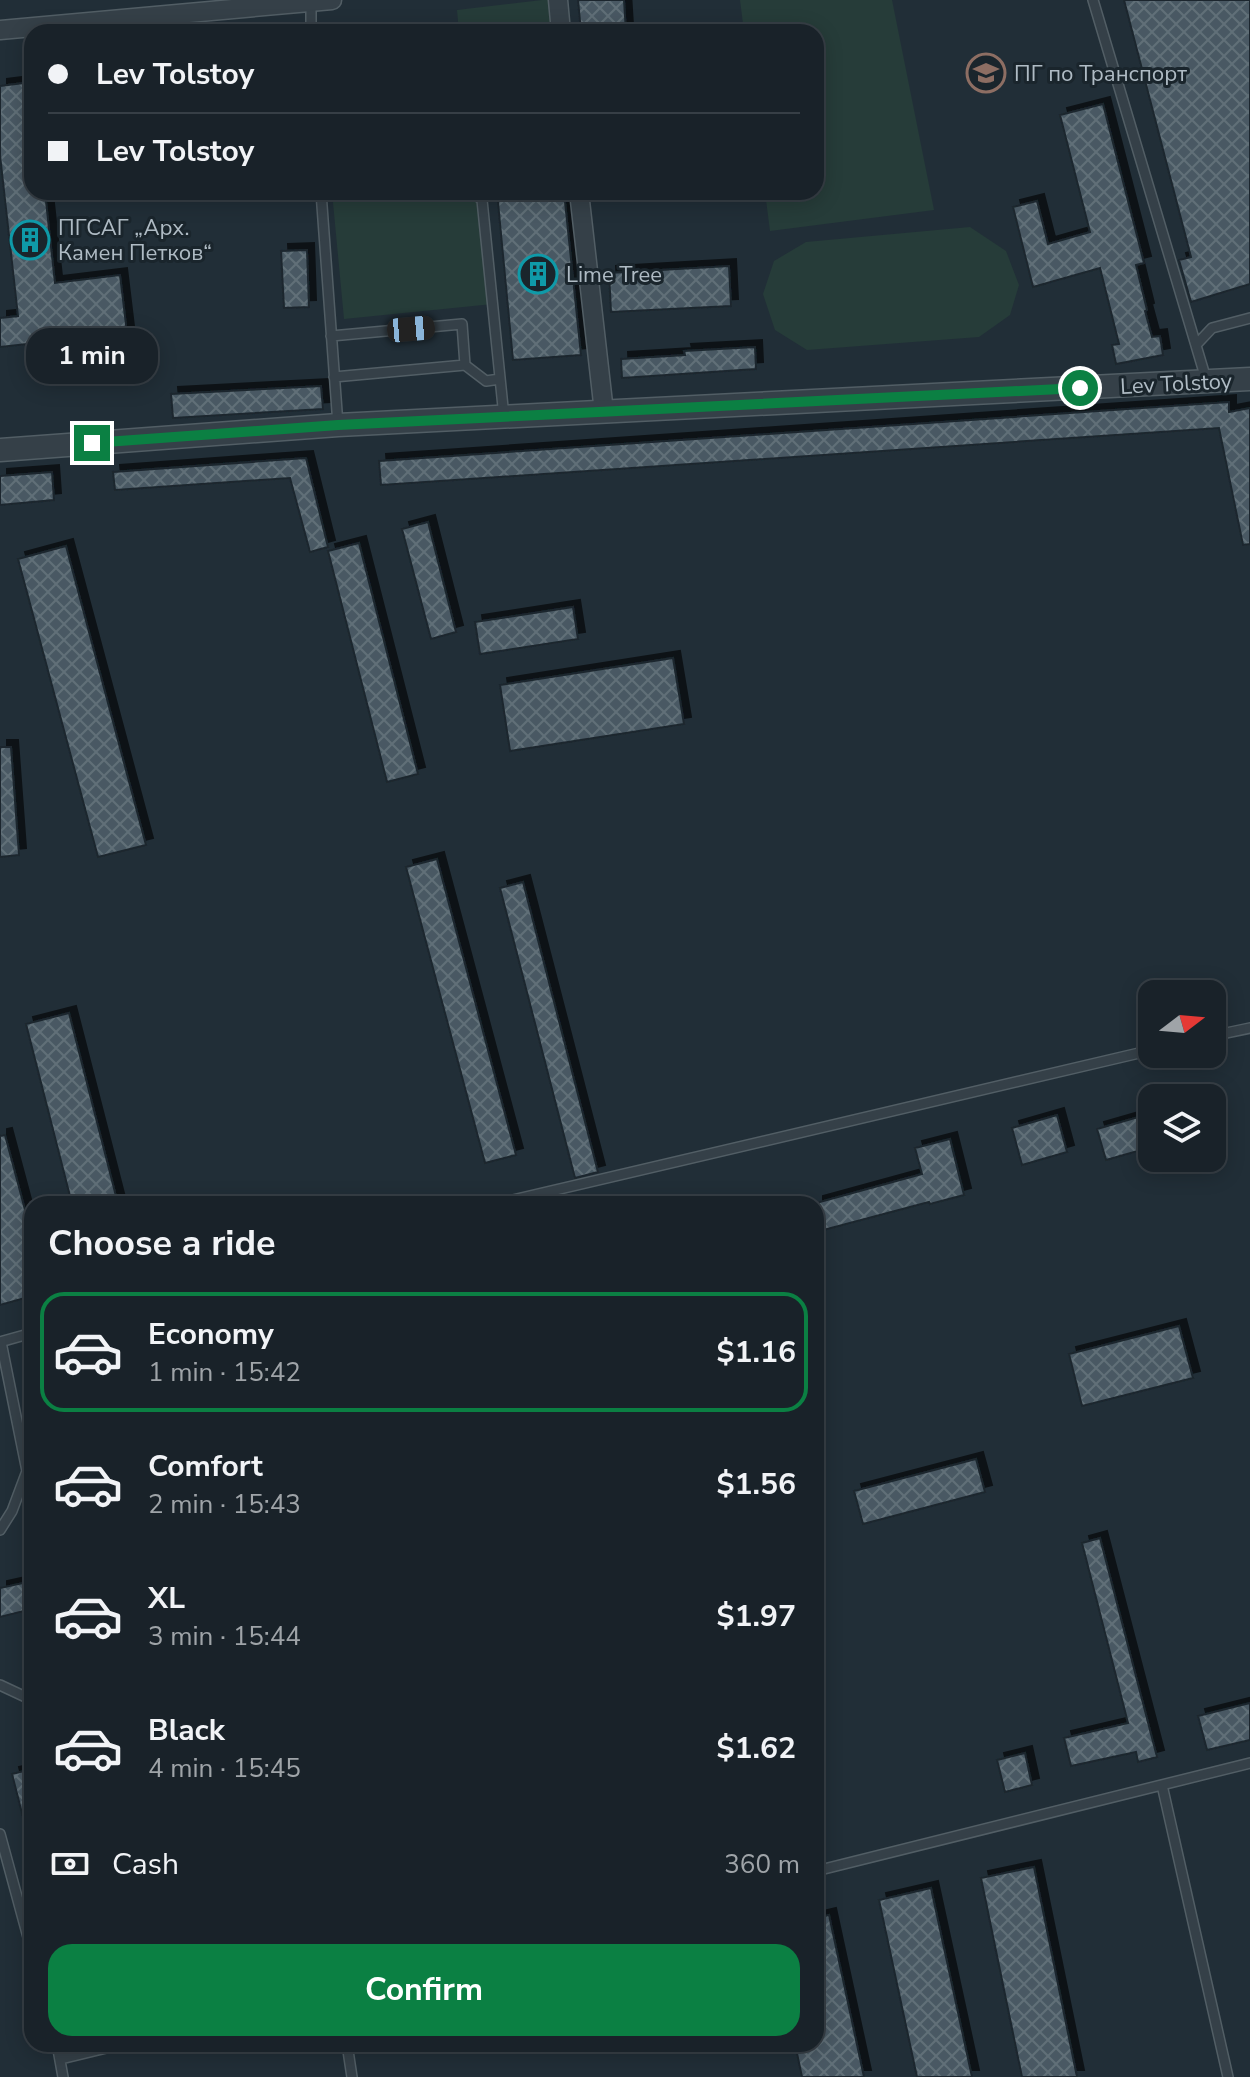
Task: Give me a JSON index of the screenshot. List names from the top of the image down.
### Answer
{
  "streets": {
    "street": ["Lev Tolstoy"]
  },
  "places": {
    "school or university": ["ПГ по Транспорт"],
    "building": ["ПГСАГ „Арх. Камен Петков“", "Lime Tree"]
  },
  "north": "right",
  "page": {
    "banner": ["Lev Tolstoy", "Lev Tolstoy"],
    "bubble": "1 min",
    "heading": "Choose a ride",
    "list": [
      {
        "name": "Economy",
        "note": "1 min · 15:42",
        "value": "$1.16"
      },
      {
        "name": "Comfort",
        "note": "2 min · 15:43",
        "value": "$1.56"
      },
      {
        "name": "XL",
        "note": "3 min · 15:44",
        "value": "$1.97"
      },
      {
        "name": "Black",
        "note": "4 min · 15:45",
        "value": "$1.62"
      }
    ],
    "pay": ["Cash", "360 m"],
    "buttons": "Confirm"
  }
}
